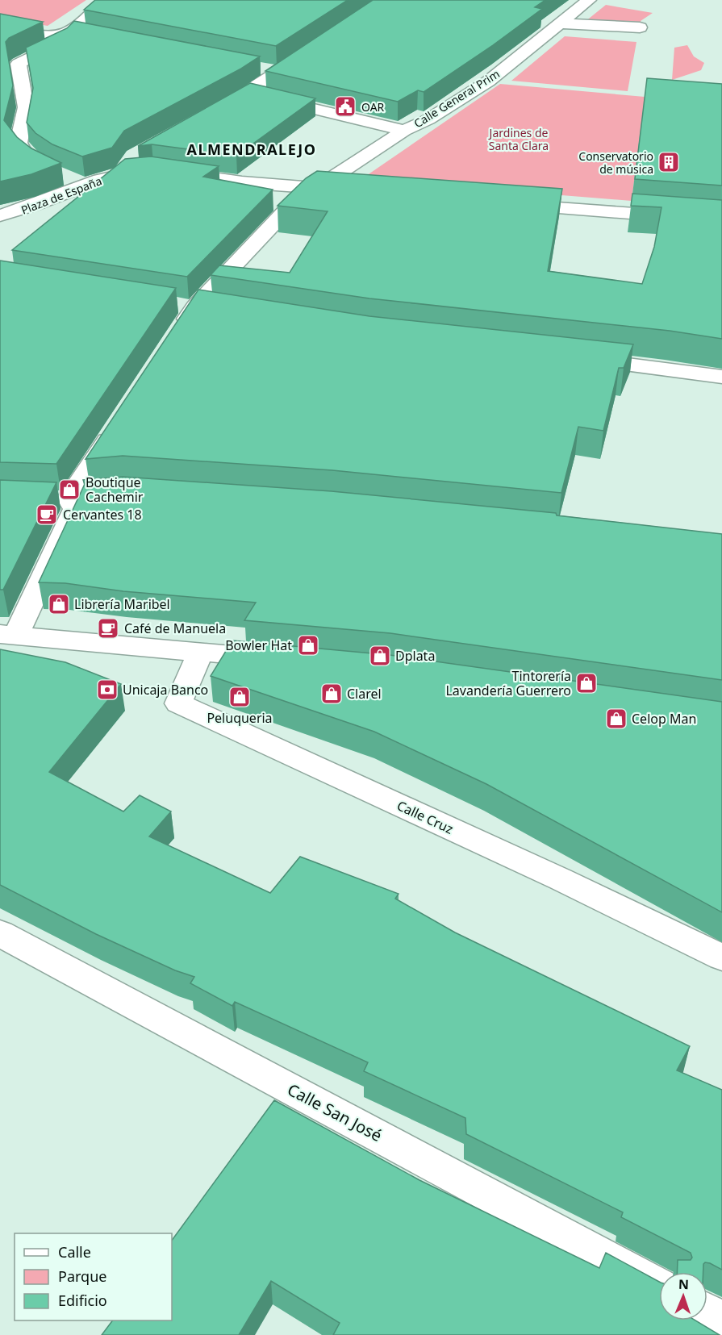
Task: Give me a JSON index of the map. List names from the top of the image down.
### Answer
{
  "streets": {
    "street": [
      "Calle General Prim",
      "Plaza de España",
      "Calle Cruz",
      "Calle San José"
    ]
  },
  "districts": ["ALMENDRALEJO"],
  "parks": ["Jardines de Santa Clara"],
  "places": {
    "public building": ["OAR"],
    "building": ["Conservatorio de música"],
    "shop": [
      "Boutique Cachemir",
      "Librería Maribel",
      "Bowler Hat",
      "Dplata",
      "Tintorería Lavandería Guerrero",
      "Clarel",
      "Peluqueria",
      "Celop Man"
    ],
    "cafe": ["Cervantes 18", "Café de Manuela"],
    "bank": ["Unicaja Banco"]
  },
  "legend": ["Calle", "Parque", "Edificio"],
  "north": "top"
}
